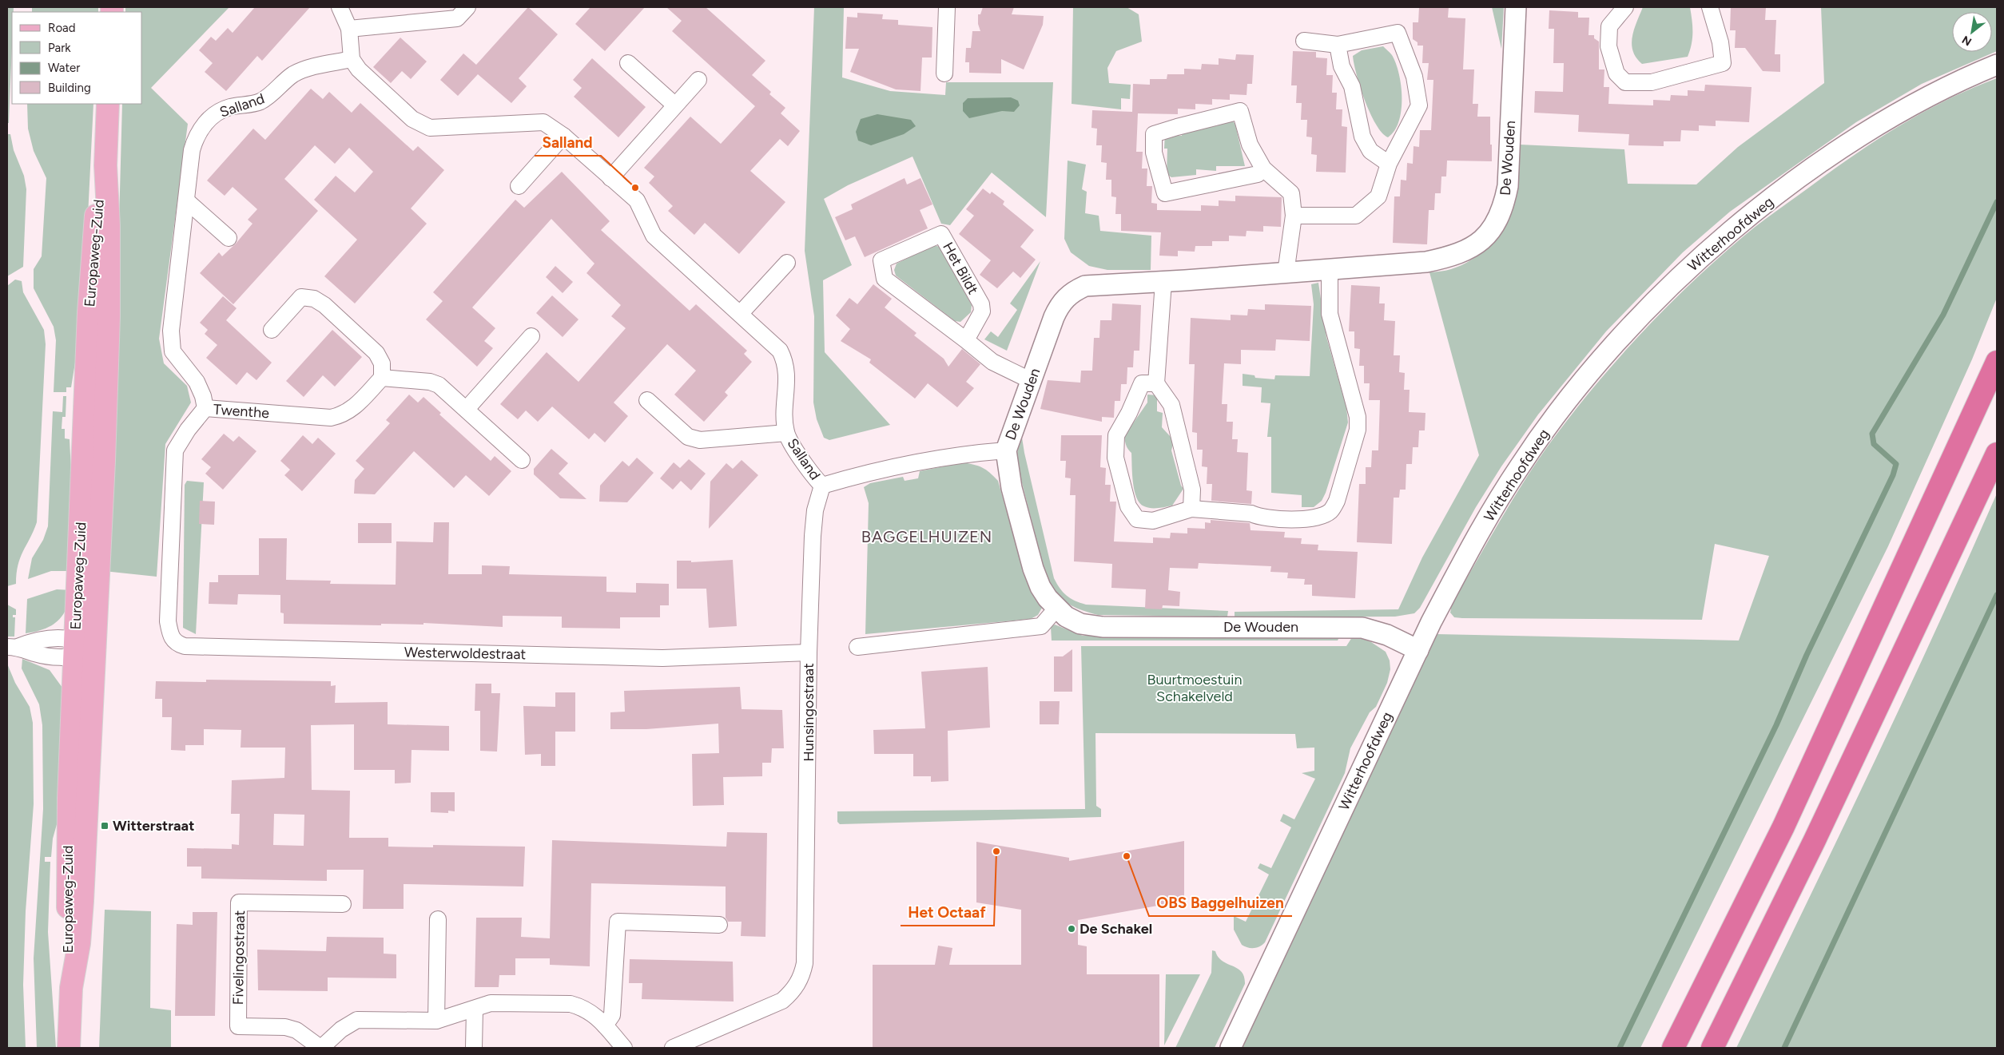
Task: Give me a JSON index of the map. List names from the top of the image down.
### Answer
{
  "streets": {
    "main road": ["Europaweg-Zuid"],
    "street": [
      "Salland",
      "De Wouden",
      "Witterhoofdweg",
      "Het Bildt",
      "Twenthe",
      "Westerwoldestraat",
      "Hunsingostraat",
      "Fivelingostraat"
    ]
  },
  "crossings": [
    ["Salland", "Twenthe"],
    ["Salland", "Hunsingostraat"],
    ["De Wouden", "Witterhoofdweg"],
    ["De Wouden", "Het Bildt"],
    ["Twenthe", "Westerwoldestraat"],
    ["Westerwoldestraat", "Hunsingostraat"]
  ],
  "districts": ["BAGGELHUIZEN"],
  "parks": ["Buurtmoestuin Schakelveld"],
  "places": {
    "other": [
      "Salland",
      "Het Octaaf",
      "OBS Baggelhuizen",
      "De Schakel"
    ],
    "transit": ["Witterstraat"]
  },
  "legend": [
    "Road",
    "Park",
    "Water",
    "Building"
  ],
  "north": "bottom left"
}
